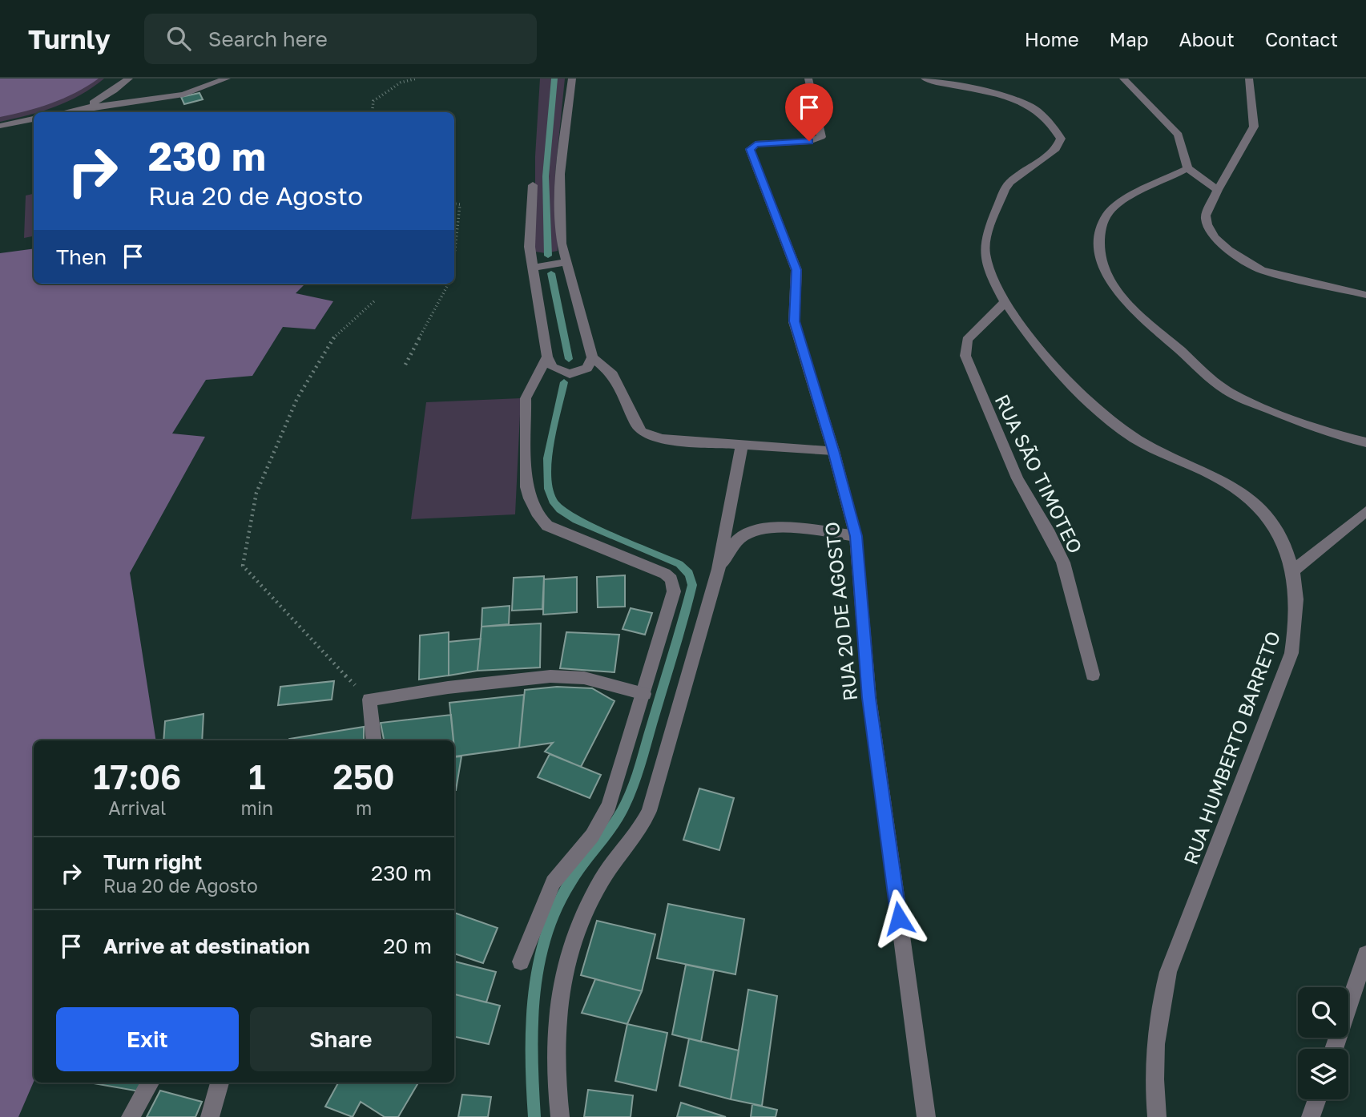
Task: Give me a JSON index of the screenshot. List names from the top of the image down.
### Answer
{
  "streets": {
    "street": ["RUA SÃO TIMOTEO", "RUA 20 DE AGOSTO", "RUA HUMBERTO BARRETO"]
  },
  "crossings": [
    ["RUA SÃO TIMOTEO", "RUA HUMBERTO BARRETO"]
  ],
  "page": {
    "header": "Turnly",
    "search": "Search here",
    "nav": [
      "Home",
      "Map",
      "About",
      "Contact"
    ],
    "turn": ["230 m", "Rua 20 de Agosto"],
    "then": "Then",
    "eta": [
      "17:06",
      "Arrival",
      "1",
      "min",
      "250",
      "m"
    ],
    "list": [
      {
        "name": "Turn right",
        "note": "Rua 20 de Agosto",
        "value": "230 m"
      },
      {
        "name": "Arrive at destination",
        "value": "20 m"
      }
    ],
    "buttons": ["Exit", "Share"]
  }
}
